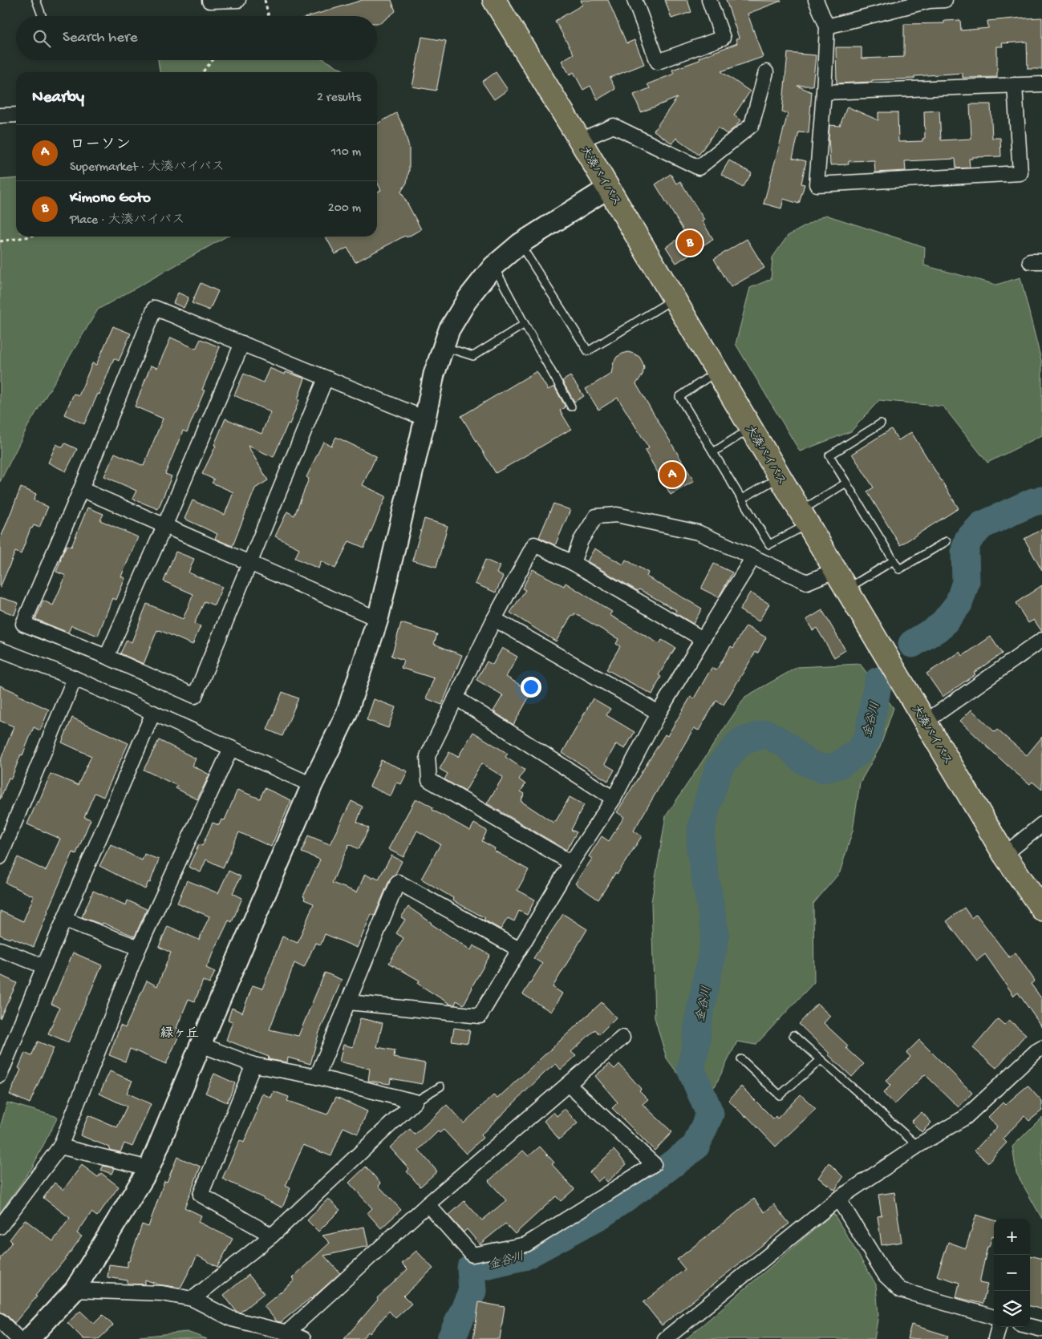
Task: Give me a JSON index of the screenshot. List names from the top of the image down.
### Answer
{
  "streets": {
    "highway": ["大湊バイパス"]
  },
  "districts": ["緑ヶ丘"],
  "water": ["金谷川"],
  "page": {
    "search": "Search here",
    "heading": ["Nearby", "2 results"],
    "list": [
      {
        "mark": "A",
        "name": "ローソン",
        "note": "Supermarket · 大湊バイパス",
        "value": "110 m"
      },
      {
        "mark": "B",
        "name": "Kimono Goto",
        "note": "Place · 大湊バイパス",
        "value": "200 m"
      }
    ],
    "pins": ["B", "A"],
    "map_buttons": ["+", "−"]
  }
}
